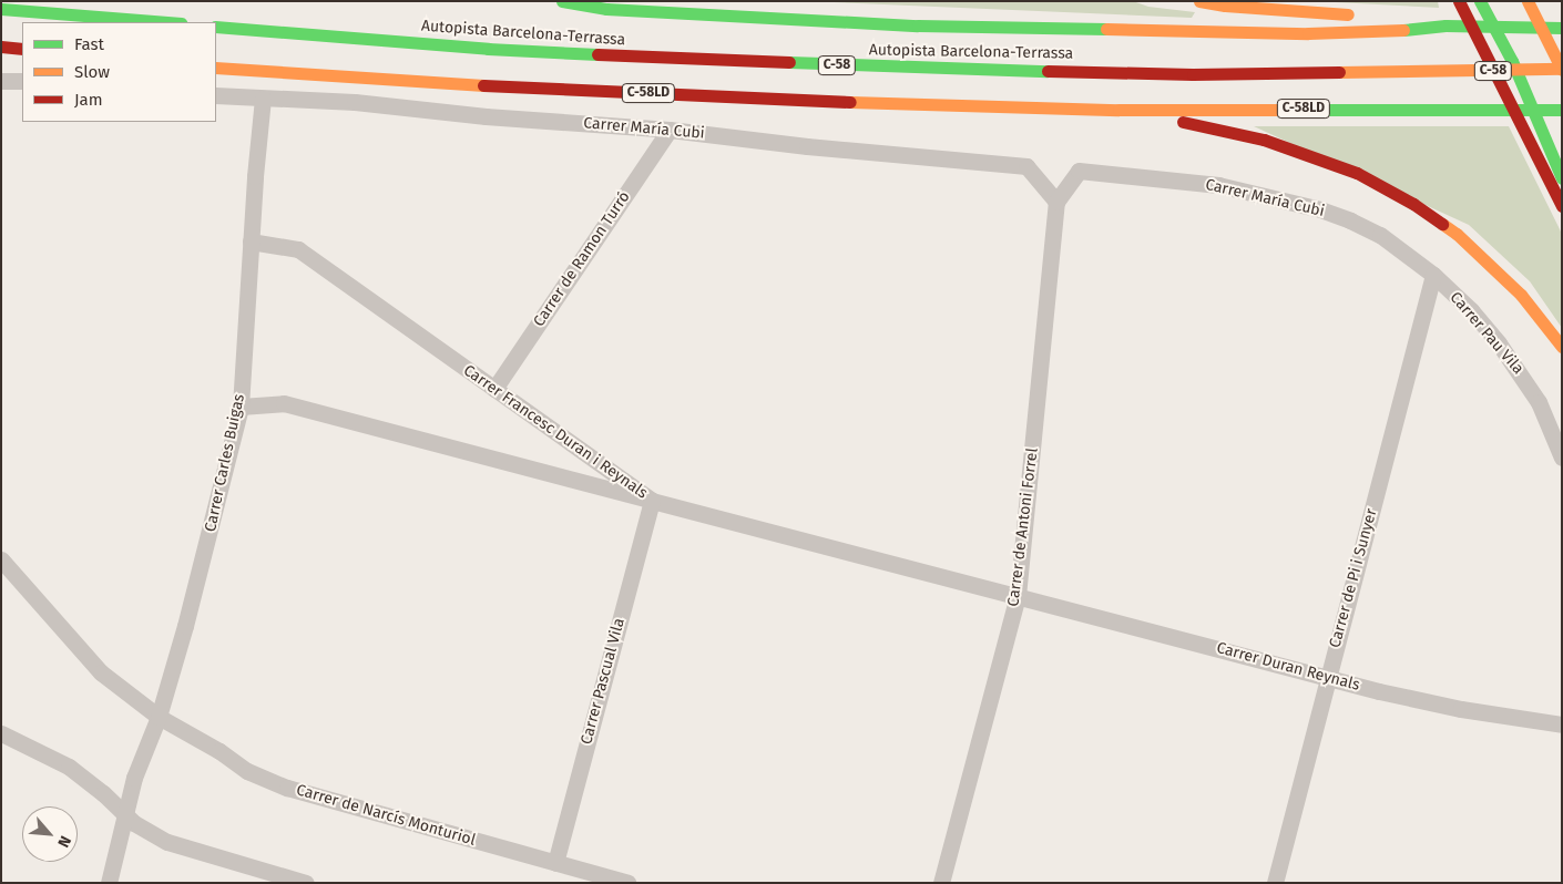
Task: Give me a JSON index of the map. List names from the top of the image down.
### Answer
{
  "streets": {
    "main road": ["Autopista Barcelona-Terrassa", "C-58", "C-58LD"],
    "street": [
      "Carrer María Cubi",
      "Carrer de Ramon Turró",
      "Carrer Pau Vila",
      "Carrer Francesc Duran i Reynals",
      "Carrer Carles Buigas",
      "Carrer de Antoni Forrel",
      "Carrer de Pi i Sunyer",
      "Carrer Duran Reynals",
      "Carrer Pascual Vila",
      "Carrer de Narcís Monturiol"
    ]
  },
  "crossings": [
    ["Carrer María Cubi", "Carrer de Ramon Turró"],
    ["Carrer María Cubi", "Carrer Pau Vila"],
    ["Carrer María Cubi", "Carrer Carles Buigas"],
    ["Carrer María Cubi", "Carrer de Antoni Forrel"],
    ["Carrer María Cubi", "Carrer de Pi i Sunyer"],
    ["Carrer de Ramon Turró", "Carrer Francesc Duran i Reynals"],
    ["Carrer Pau Vila", "Carrer de Pi i Sunyer"],
    ["Carrer Francesc Duran i Reynals", "Carrer Carles Buigas"],
    ["Carrer Francesc Duran i Reynals", "Carrer de Antoni Forrel"],
    ["Carrer Francesc Duran i Reynals", "Carrer Duran Reynals"],
    ["Carrer Francesc Duran i Reynals", "Carrer Pascual Vila"],
    ["Carrer Carles Buigas", "Carrer de Narcís Monturiol"],
    ["Carrer de Antoni Forrel", "Carrer Duran Reynals"],
    ["Carrer de Pi i Sunyer", "Carrer Duran Reynals"],
    ["Carrer Pascual Vila", "Carrer de Narcís Monturiol"]
  ],
  "legend": ["Fast", "Slow", "Jam"],
  "north": "bottom right"
}
